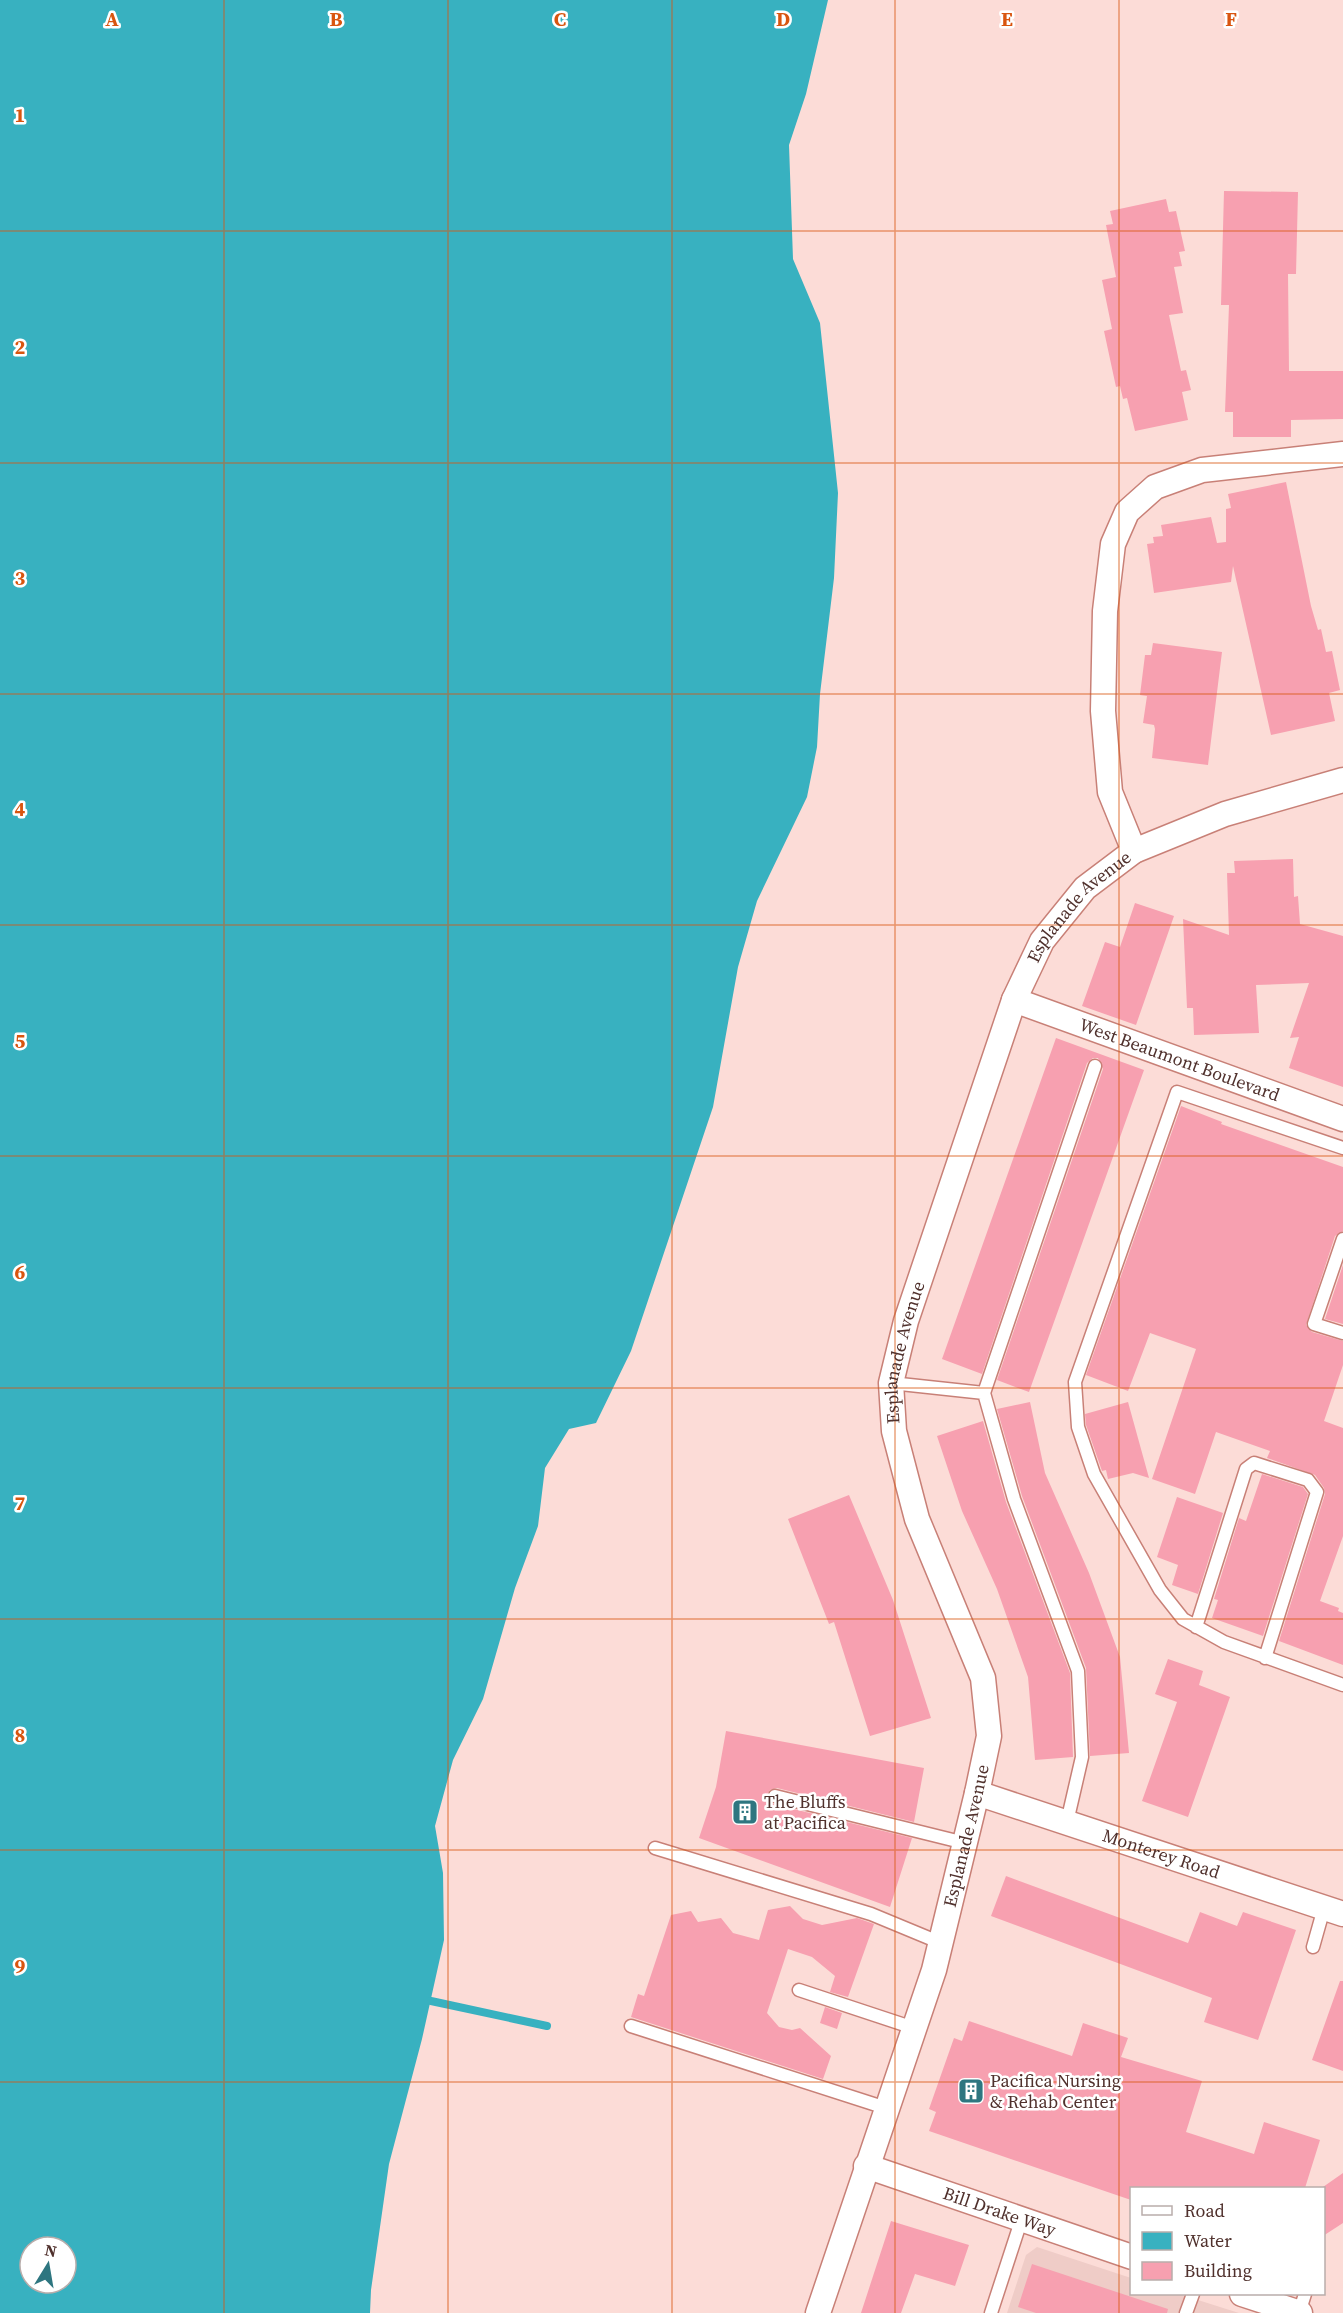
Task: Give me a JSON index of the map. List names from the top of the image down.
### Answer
{
  "streets": {
    "street": [
      "Esplanade Avenue",
      "West Beaumont Boulevard",
      "Monterey Road",
      "Bill Drake Way"
    ]
  },
  "crossings": [
    ["Esplanade Avenue", "West Beaumont Boulevard"],
    ["Esplanade Avenue", "Monterey Road"],
    ["Esplanade Avenue", "Bill Drake Way"]
  ],
  "places": {
    "building": ["The Bluffs at Pacifica", "Pacifica Nursing & Rehab Center"]
  },
  "legend": ["Road", "Water", "Building"],
  "north": "top",
  "grid": {
    "columns": [
      "A",
      "B",
      "C",
      "D",
      "E",
      "F"
    ],
    "rows": [
      "1",
      "2",
      "3",
      "4",
      "5",
      "6",
      "7",
      "8",
      "9"
    ]
  }
}
